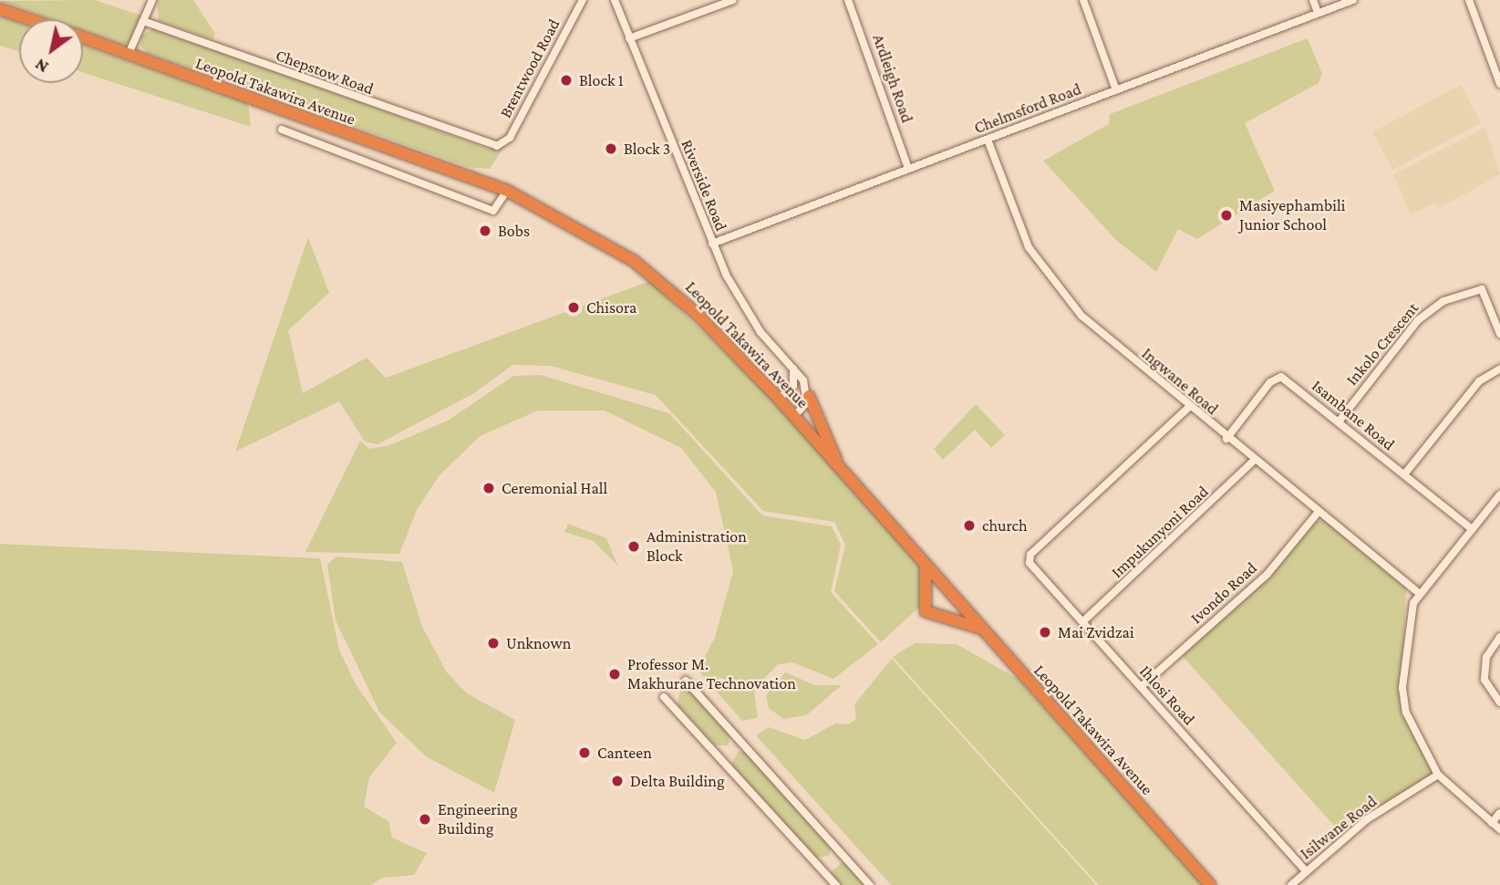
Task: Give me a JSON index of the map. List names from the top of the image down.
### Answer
{
  "streets": {
    "highway": ["Leopold Takawira Avenue"],
    "street": [
      "Brentwood Road",
      "Chepstow Road",
      "Ardleigh Road",
      "Chelmsford Road",
      "Riverside Road",
      "Inkolo Crescent",
      "Ingwane Road",
      "Isambane Road",
      "Impukunyoni Road",
      "Ivondo Road",
      "Ihlosi Road",
      "Isilwane Road"
    ]
  },
  "crossings": [
    ["Brentwood Road", "Chepstow Road"],
    ["Ardleigh Road", "Chelmsford Road"],
    ["Chelmsford Road", "Riverside Road"],
    ["Chelmsford Road", "Ingwane Road"],
    ["Inkolo Crescent", "Isambane Road"],
    ["Ingwane Road", "Isambane Road"],
    ["Ingwane Road", "Impukunyoni Road"],
    ["Ingwane Road", "Ivondo Road"],
    ["Ingwane Road", "Ihlosi Road"],
    ["Impukunyoni Road", "Ihlosi Road"],
    ["Ivondo Road", "Ihlosi Road"],
    ["Ihlosi Road", "Isilwane Road"]
  ],
  "places": [
    "Block 1",
    "Block 3",
    "Masiyephambili Junior School",
    "Bobs",
    "Chisora",
    "Ceremonial Hall",
    "church",
    "Administration Block",
    "Mai Zvidzai",
    "Unknown",
    "Professor M. Makhurane Technovation",
    "Canteen",
    "Delta Building",
    "Engineering Building"
  ],
  "north": "bottom left"
}
